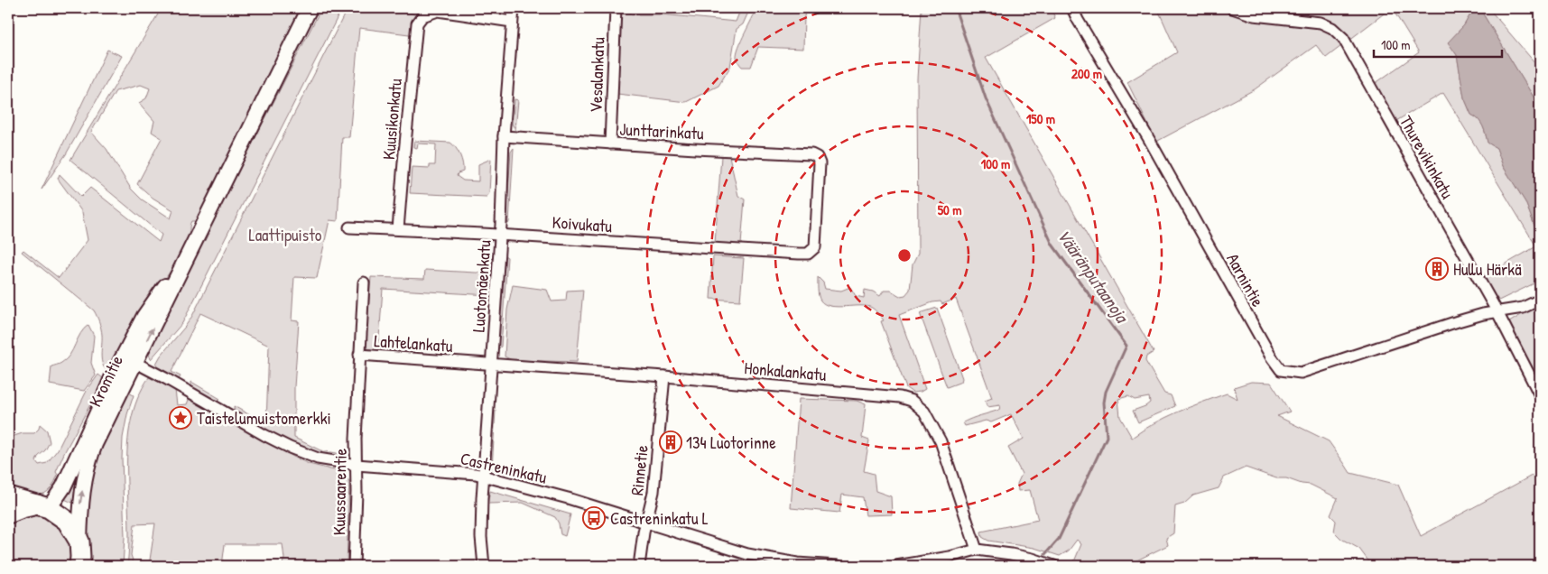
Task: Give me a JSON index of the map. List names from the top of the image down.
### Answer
{
  "streets": {
    "main road": ["Kromitie"],
    "street": [
      "Vesalankatu",
      "Kuusikonkatu",
      "Junttarinkatu",
      "Thurevikinkatu",
      "Koivukatu",
      "Aarnintie",
      "Luotomäenkatu",
      "Lahtelankatu",
      "Honkalankatu",
      "Castreninkatu",
      "Rinnetie",
      "Kuussaarentie"
    ]
  },
  "crossings": [
    ["Vesalankatu", "Junttarinkatu"],
    ["Kuusikonkatu", "Koivukatu"],
    ["Kuusikonkatu", "Luotomäenkatu"],
    ["Junttarinkatu", "Koivukatu"],
    ["Junttarinkatu", "Luotomäenkatu"],
    ["Thurevikinkatu", "Aarnintie"],
    ["Koivukatu", "Luotomäenkatu"],
    ["Luotomäenkatu", "Lahtelankatu"],
    ["Luotomäenkatu", "Honkalankatu"],
    ["Luotomäenkatu", "Castreninkatu"],
    ["Lahtelankatu", "Honkalankatu"],
    ["Lahtelankatu", "Kuussaarentie"],
    ["Honkalankatu", "Rinnetie"],
    ["Kromitie", "Castreninkatu"],
    ["Castreninkatu", "Rinnetie"],
    ["Castreninkatu", "Kuussaarentie"]
  ],
  "water": ["Vääränputaanoja"],
  "parks": ["Laattipuisto"],
  "places": {
    "building": ["Hullu Härkä", "134 Luotorinne"],
    "place": ["Taistelumuistomerkki"],
    "bus stop": ["Castreninkatu L"]
  },
  "scale_bar": "100 m",
  "rings": [
    "200 m",
    "150 m",
    "100 m",
    "50 m"
  ]
}
